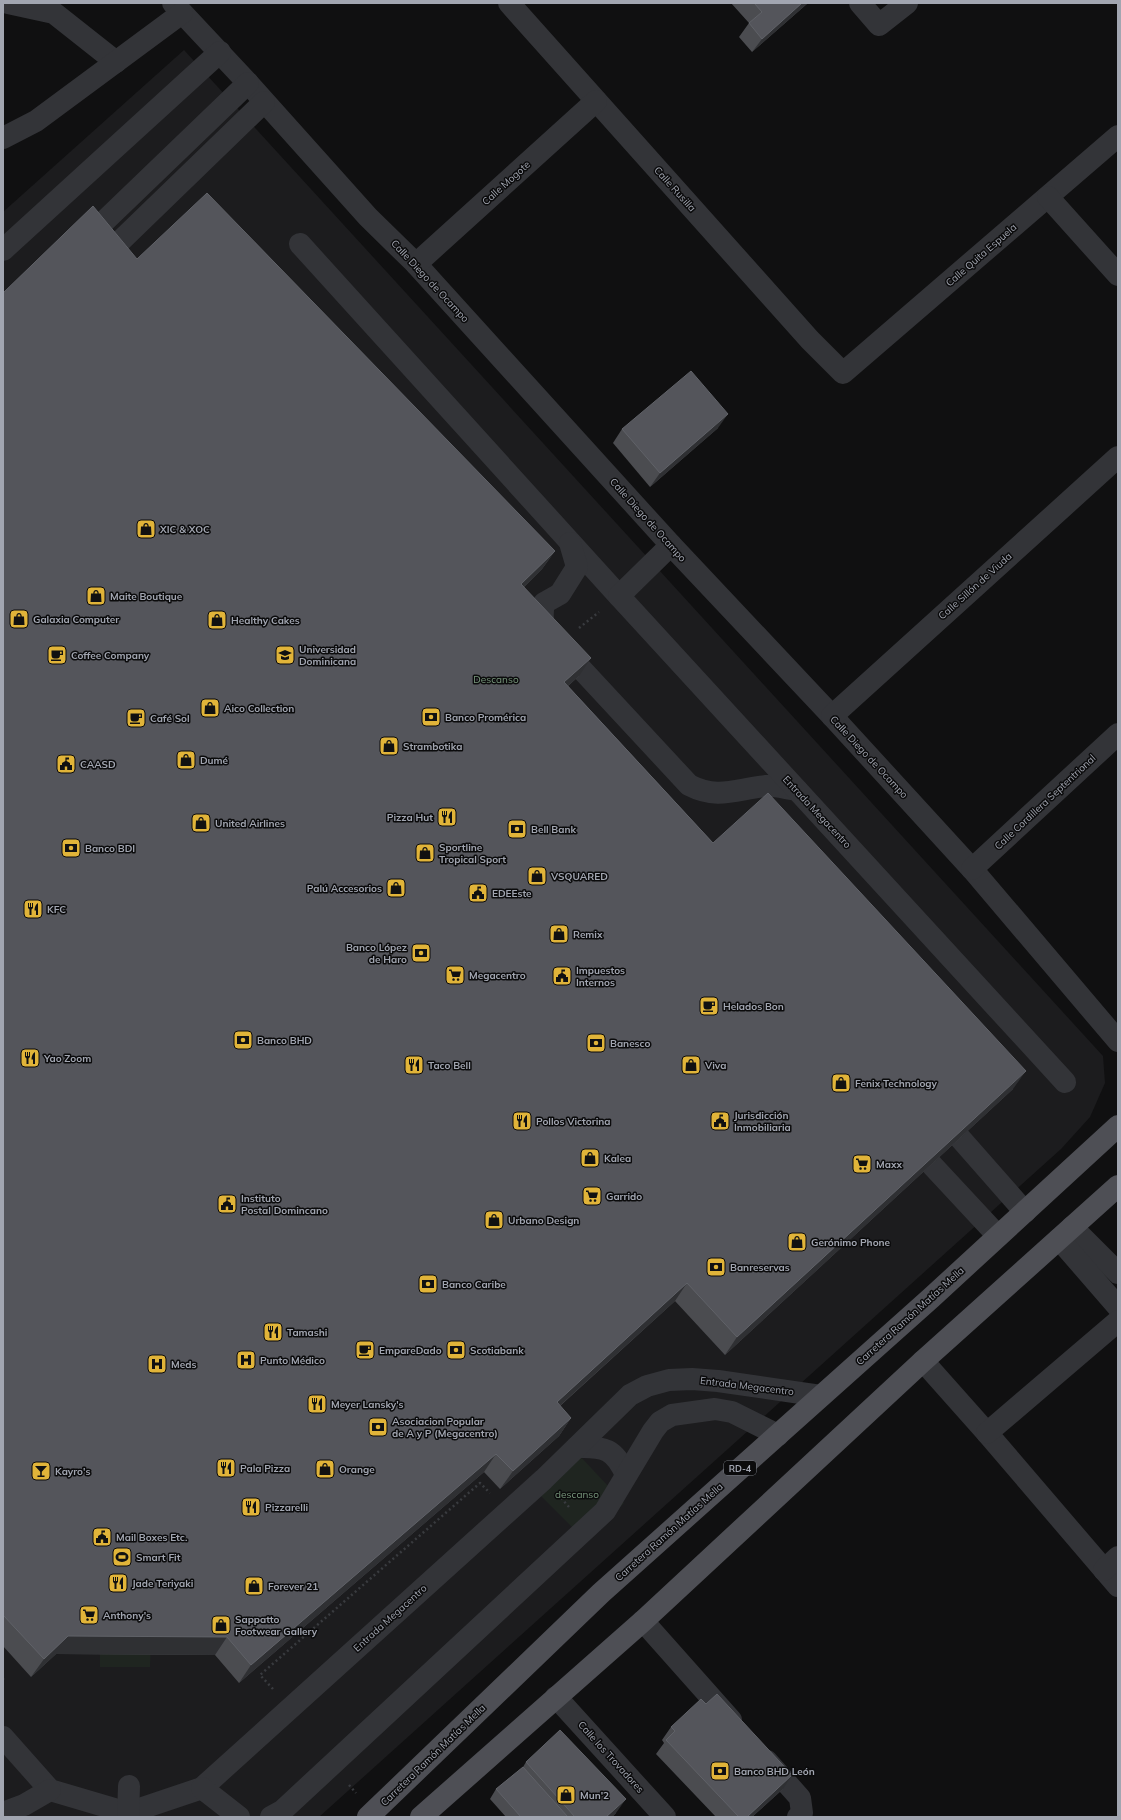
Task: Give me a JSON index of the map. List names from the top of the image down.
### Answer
{
  "streets": {
    "main road": ["Carretera Ramón Matías Mella", "RD-4"],
    "street": [
      "Calle Mogote",
      "Calle Rusilla",
      "Calle Quita Espuela",
      "Calle Diego de Ocampo",
      "Calle Sillón de Viuda",
      "Calle Cordillera Septentrional",
      "Entrada Megacentro",
      "Calle los Trovadores"
    ]
  },
  "crossings": [
    ["Calle Mogote", "Calle Rusilla"],
    ["Calle Mogote", "Calle Diego de Ocampo"],
    ["Calle Rusilla", "Calle Quita Espuela"],
    ["Calle Diego de Ocampo", "Calle Sillón de Viuda"],
    ["Calle Diego de Ocampo", "Calle Cordillera Septentrional"],
    ["Entrada Megacentro", "Carretera Ramón Matías Mella"]
  ],
  "parks": ["Descanso", "descanso"],
  "places": {
    "shop": [
      "XIC & XOC",
      "Maite Boutique",
      "Galaxia Computer",
      "Healthy Cakes",
      "Aico Collection",
      "Strambotika",
      "Dumé",
      "United Airlines",
      "Sportline Tropical Sport",
      "VSQUARED",
      "Palú Accesorios",
      "Remix",
      "Viva",
      "Fenix Technology",
      "Kalea",
      "Urbano Design",
      "Gerónimo Phone",
      "Orange",
      "Forever 21",
      "Sappatto Footwear Gallery",
      "Mun'2"
    ],
    "cafe": [
      "Coffee Company",
      "Café Sol",
      "Helados Bon",
      "EmpareDado"
    ],
    "school or university": ["Universidad Dominicana"],
    "bank": [
      "Banco Promérica",
      "Bell Bank",
      "Banco BDI",
      "Banco López de Haro",
      "Banco BHD",
      "Banesco",
      "Banreservas",
      "Banco Caribe",
      "Scotiabank",
      "Asociacion Popular de A y P (Megacentro)",
      "Banco BHD León"
    ],
    "public building": [
      "CAASD",
      "EDEEste",
      "Impuestos Internos",
      "Jurisdicción Inmobiliaria",
      "Instituto Postal Domincano",
      "Mail Boxes Etc."
    ],
    "restaurant": [
      "Pizza Hut",
      "KFC",
      "Yao Zoom",
      "Taco Bell",
      "Pollos Victorina",
      "Tamashi",
      "Meyer Lansky's",
      "Pala Pizza",
      "Pizzarelli",
      "Jade Teriyaki"
    ],
    "supermarket": [
      "Megacentro",
      "Maxx",
      "Garrido",
      "Anthony's"
    ],
    "hospital": ["Punto Médico", "Meds"],
    "bar": ["Kayro's"],
    "sports": ["Smart Fit"]
  }
}
